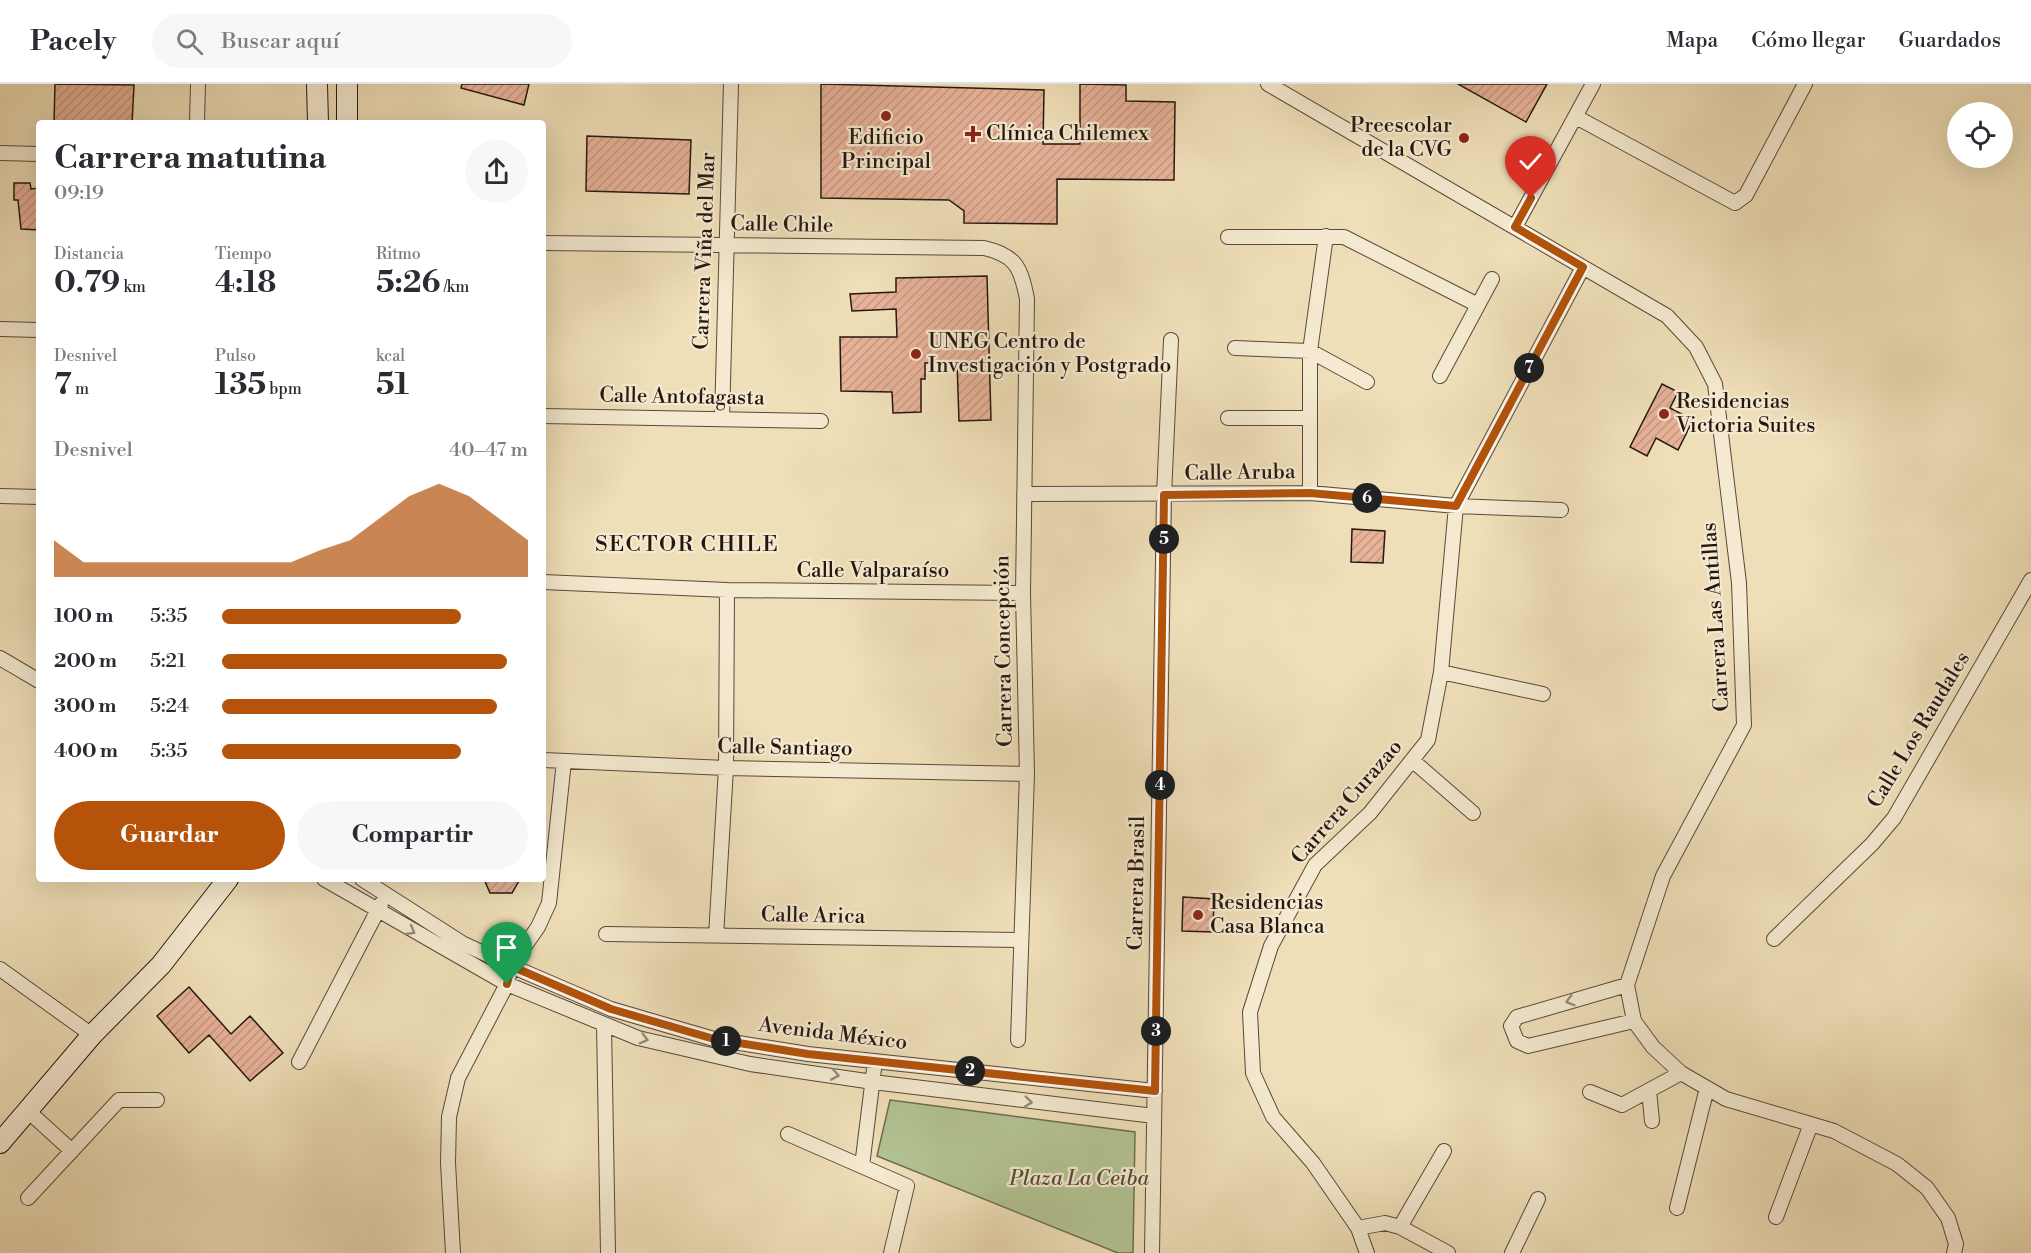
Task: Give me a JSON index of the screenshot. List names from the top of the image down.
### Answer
{
  "streets": {
    "street": [
      "Calle Chile",
      "Carrera Viña del Mar",
      "Calle Antofagasta",
      "Calle Aruba",
      "Calle Valparaíso",
      "Carrera Las Antillas",
      "Carrera Concepción",
      "Calle Los Raudales",
      "Calle Santiago",
      "Carrera Curazao",
      "Carrera Brasil",
      "Calle Arica",
      "Avenida México"
    ]
  },
  "crossings": [
    ["Calle Chile", "Carrera Viña del Mar"],
    ["Calle Chile", "Carrera Concepción"],
    ["Carrera Viña del Mar", "Calle Antofagasta"],
    ["Calle Aruba", "Carrera Concepción"],
    ["Calle Aruba", "Carrera Curazao"],
    ["Calle Aruba", "Carrera Brasil"],
    ["Calle Valparaíso", "Carrera Concepción"],
    ["Carrera Concepción", "Calle Santiago"],
    ["Carrera Concepción", "Calle Arica"],
    ["Carrera Brasil", "Avenida México"]
  ],
  "districts": ["SECTOR CHILE"],
  "parks": ["Plaza La Ceiba"],
  "places": {
    "other": [
      "Edificio Principal",
      "Preescolar de la CVG",
      "UNEG Centro de Investigación y Postgrado",
      "Residencias Victoria Suites",
      "Residencias Casa Blanca"
    ],
    "health": ["Clínica Chilemex"]
  },
  "page": {
    "header": "Pacely",
    "search": "Buscar aquí",
    "nav": ["Mapa", "Cómo llegar", "Guardados"],
    "heading": ["Carrera matutina", "09:19"],
    "stats": [
      ["Distancia", "0.79 km"],
      ["Tiempo", "4:18"],
      ["Ritmo", "5:26 /km"],
      ["Desnivel", "7 m"],
      ["Pulso", "135 bpm"],
      ["kcal", "51"]
    ],
    "pins": [
      "7",
      "6",
      "5",
      "4",
      "3",
      "1",
      "2"
    ],
    "chart": ["Desnivel", "40–47 m"],
    "list": [
      {
        "name": "100 m",
        "note": "5:35"
      },
      {
        "name": "200 m",
        "note": "5:21"
      },
      {
        "name": "300 m",
        "note": "5:24"
      },
      {
        "name": "400 m",
        "note": "5:35"
      }
    ],
    "buttons": ["Guardar", "Compartir"]
  }
}
